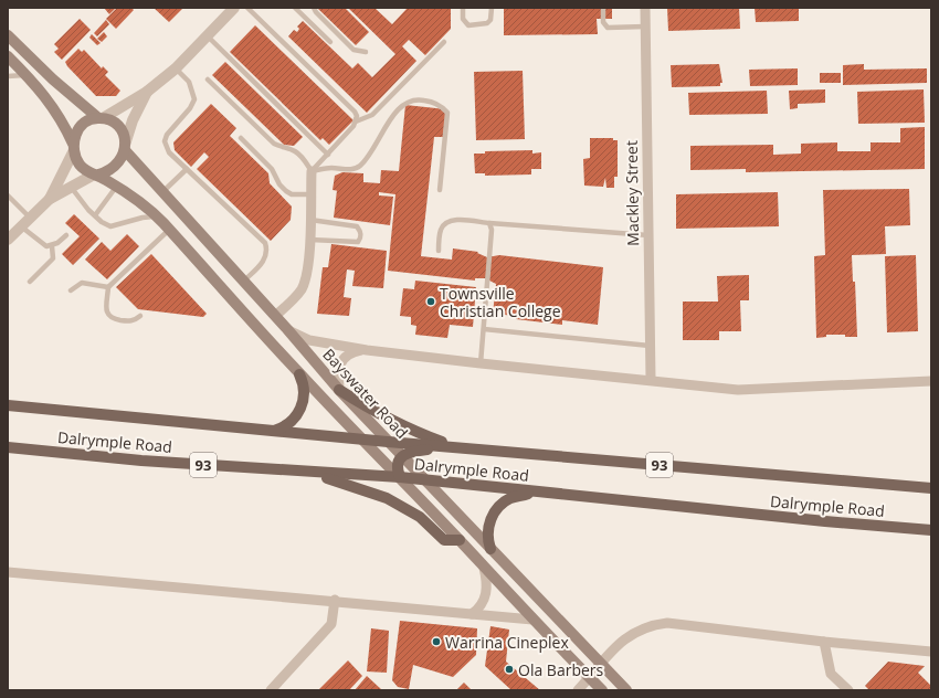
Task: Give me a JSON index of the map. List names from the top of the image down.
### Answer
{
  "streets": {
    "main road": ["Bayswater Road", "Dalrymple Road", "93"],
    "street": ["Mackley Street"]
  },
  "crossings": [
    ["Bayswater Road", "Dalrymple Road"]
  ],
  "places": ["Townsville Christian College", "Warrina Cineplex", "Ola Barbers"]
}
